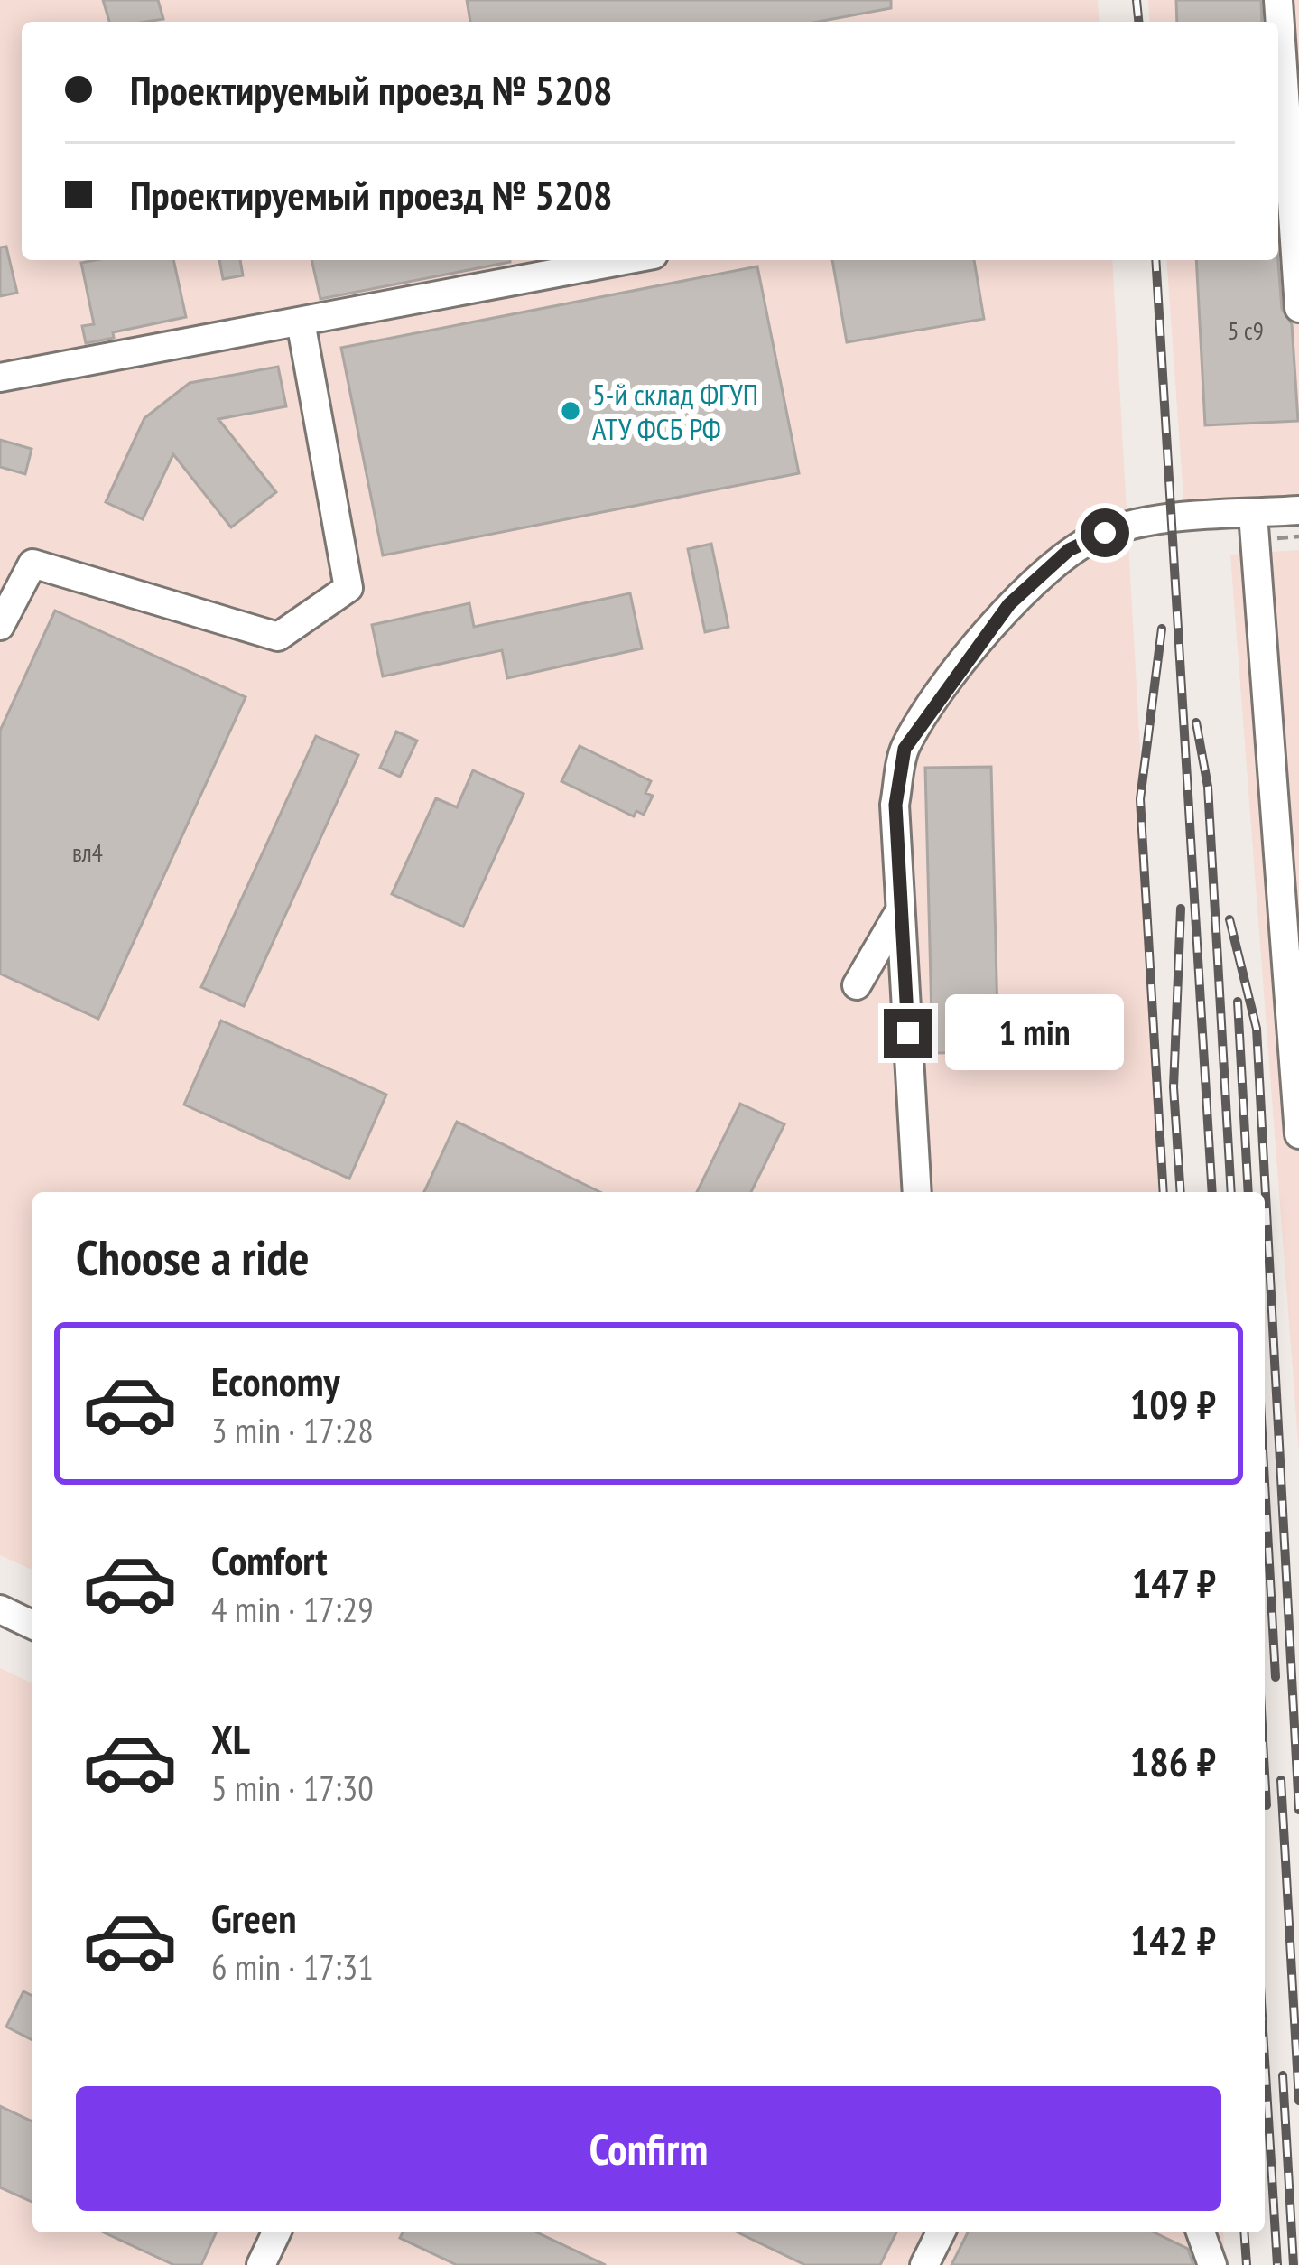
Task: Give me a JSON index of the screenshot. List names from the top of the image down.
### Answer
{
  "places": ["5-й склад ФГУП АТУ ФСБ РФ"],
  "house_numbers": ["5 с9", "вл4"],
  "page": {
    "banner": ["Проектируемый проезд № 5208", "Проектируемый проезд № 5208"],
    "bubble": "1 min",
    "heading": "Choose a ride",
    "list": [
      {
        "name": "Economy",
        "note": "3 min · 17:28",
        "value": "109 ₽"
      },
      {
        "name": "Comfort",
        "note": "4 min · 17:29",
        "value": "147 ₽"
      },
      {
        "name": "XL",
        "note": "5 min · 17:30",
        "value": "186 ₽"
      },
      {
        "name": "Green",
        "note": "6 min · 17:31",
        "value": "142 ₽"
      }
    ],
    "buttons": "Confirm"
  }
}
